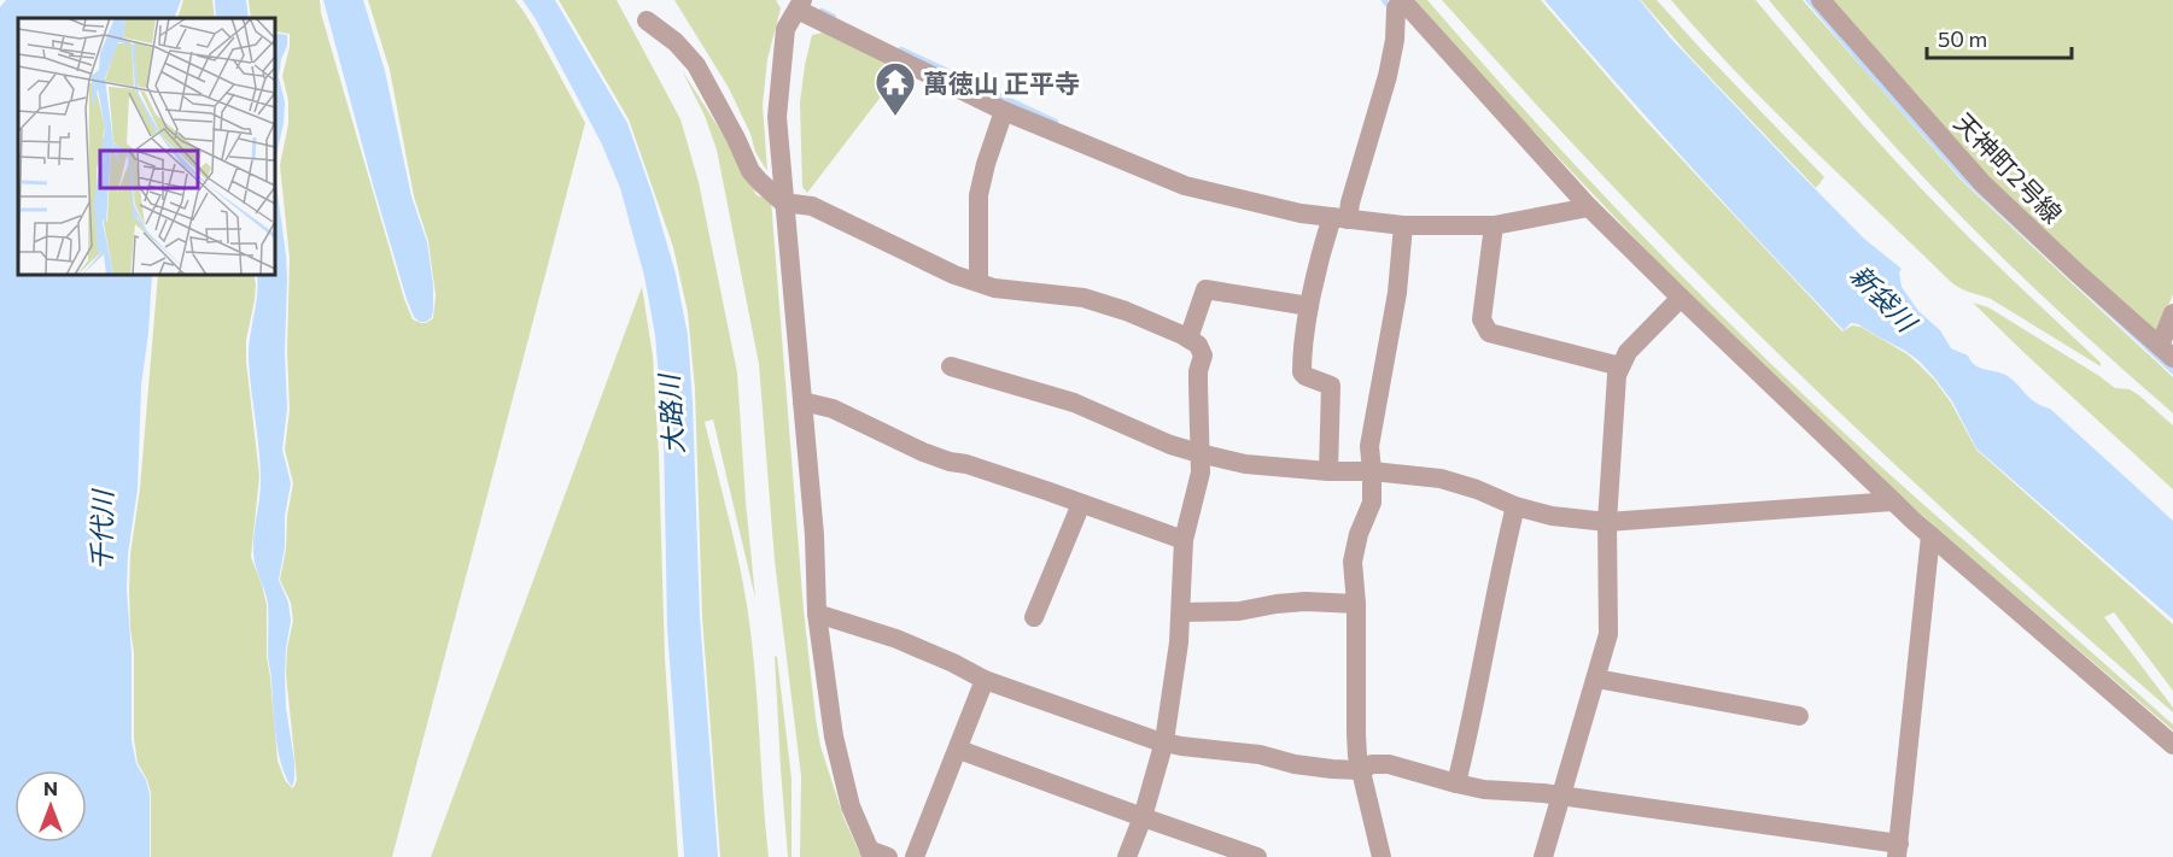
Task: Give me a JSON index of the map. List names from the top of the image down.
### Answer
{
  "streets": {
    "street": ["天神町2号線"]
  },
  "water": ["新袋川", "大路川", "千代川"],
  "places": {
    "temple": ["萬徳山 正平寺"]
  },
  "scale_bar": "50 m",
  "north": "top"
}
